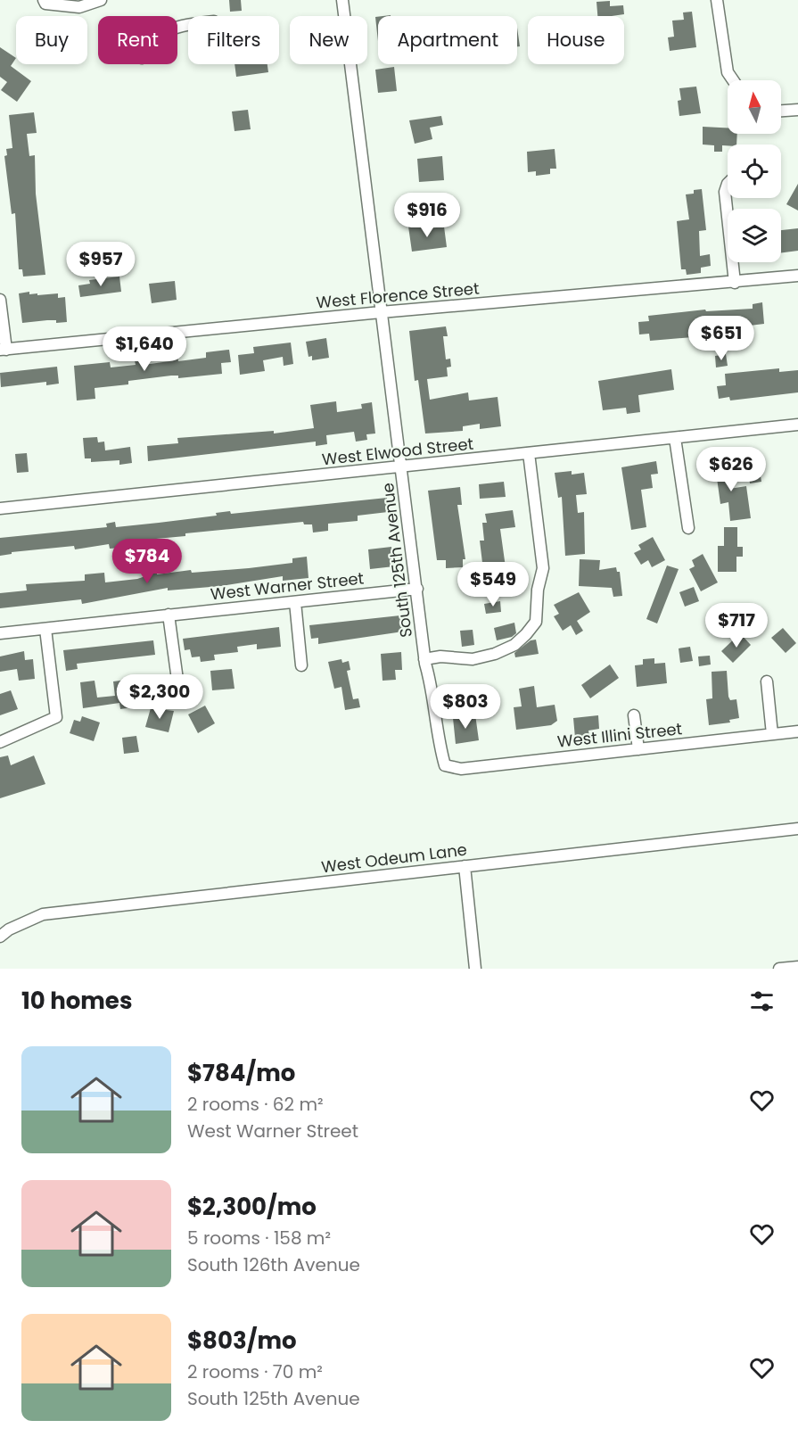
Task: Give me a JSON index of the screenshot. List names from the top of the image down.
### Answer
{
  "streets": {
    "street": [
      "West Florence Street",
      "West Elwood Street",
      "South 125th Avenue",
      "West Warner Street",
      "West Illini Street",
      "West Odeum Lane"
    ]
  },
  "crossings": [
    ["West Florence Street", "South 125th Avenue"],
    ["West Elwood Street", "South 125th Avenue"],
    ["South 125th Avenue", "West Warner Street"],
    ["South 125th Avenue", "West Illini Street"]
  ],
  "north": "top",
  "page": {
    "chip": [
      "Buy",
      "Rent",
      "Filters",
      "New",
      "Apartment",
      "House"
    ],
    "price": [
      "$916",
      "$957",
      "$651",
      "$1,640",
      "$626",
      "$784",
      "$549",
      "$717",
      "$2,300",
      "$803"
    ],
    "heading": "10 homes",
    "list": [
      {
        "name": "$784/mo",
        "note": "2 rooms · 62 m² · West Warner Street"
      },
      {
        "name": "$2,300/mo",
        "note": "5 rooms · 158 m² · South 126th Avenue"
      },
      {
        "name": "$803/mo",
        "note": "2 rooms · 70 m² · South 125th Avenue"
      }
    ]
  }
}
